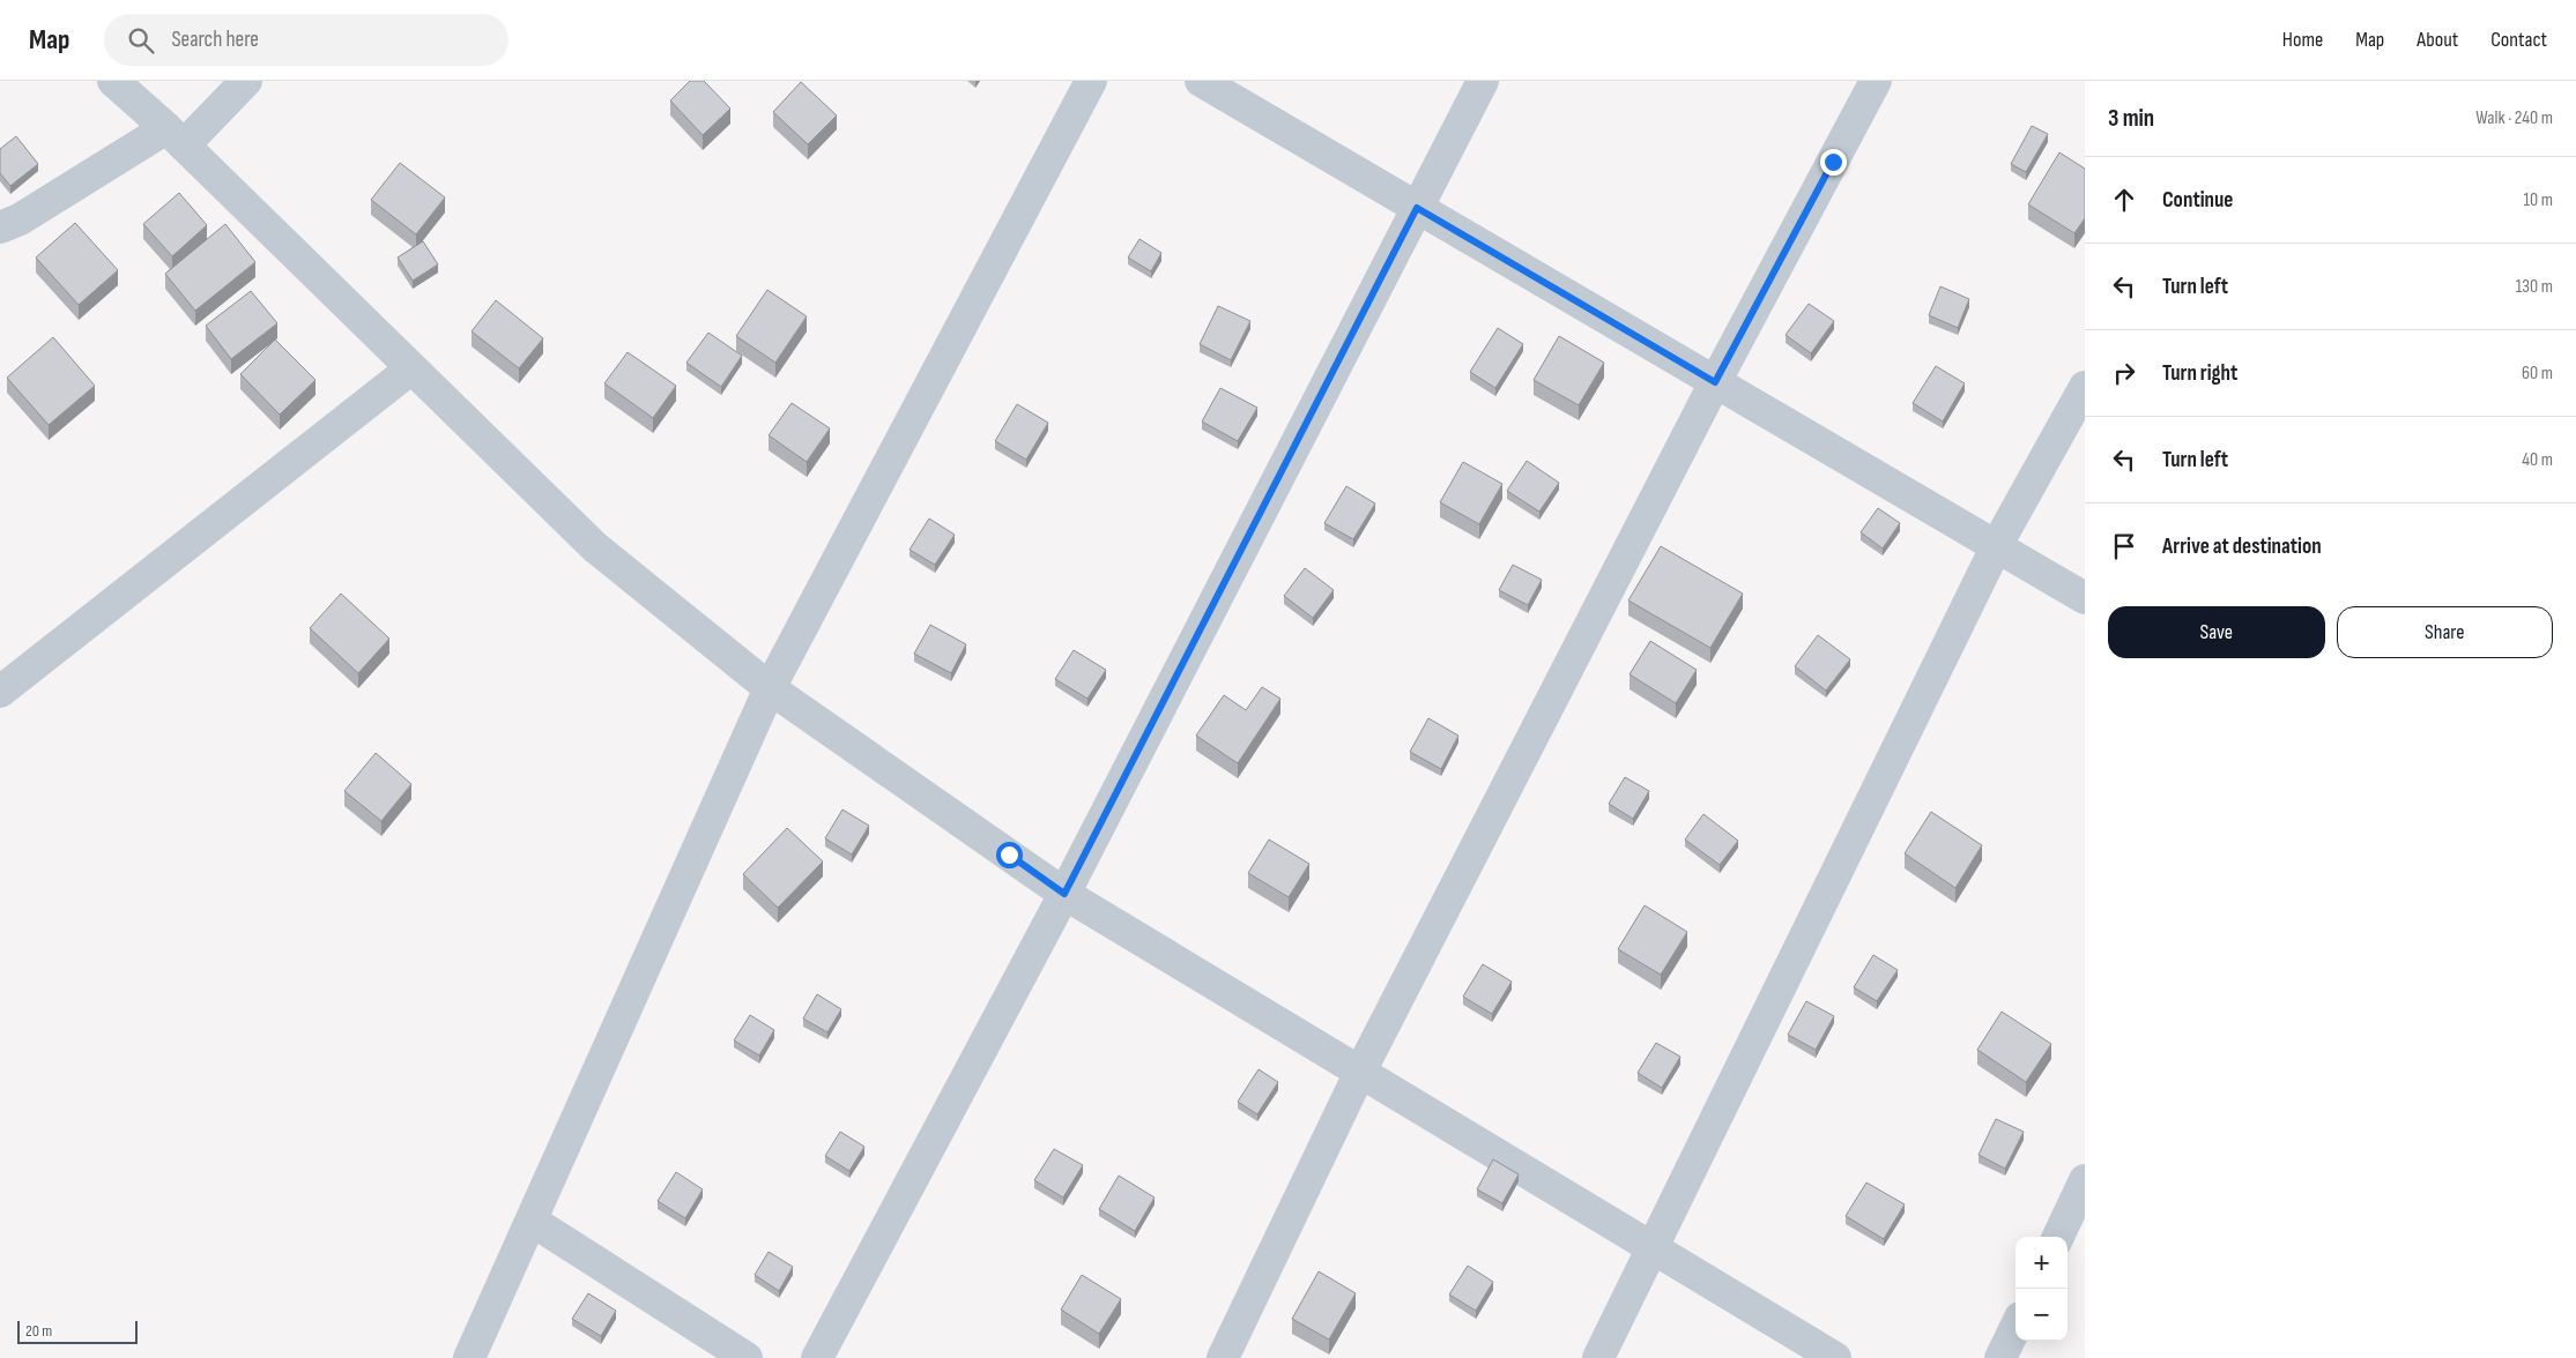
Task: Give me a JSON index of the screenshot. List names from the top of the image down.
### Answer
{
  "scale_bar": "20 m",
  "page": {
    "header": "Map",
    "search": "Search here",
    "nav": [
      "Home",
      "Map",
      "About",
      "Contact"
    ],
    "heading": ["3 min", "Walk · 240 m"],
    "list": [
      ["Continue", "10 m"],
      ["Turn left", "130 m"],
      ["Turn right", "60 m"],
      ["Turn left", "40 m"],
      "Arrive at destination"
    ],
    "buttons": ["Save", "Share"],
    "map_buttons": ["+", "−"],
    "scale": "20 m"
  }
}
